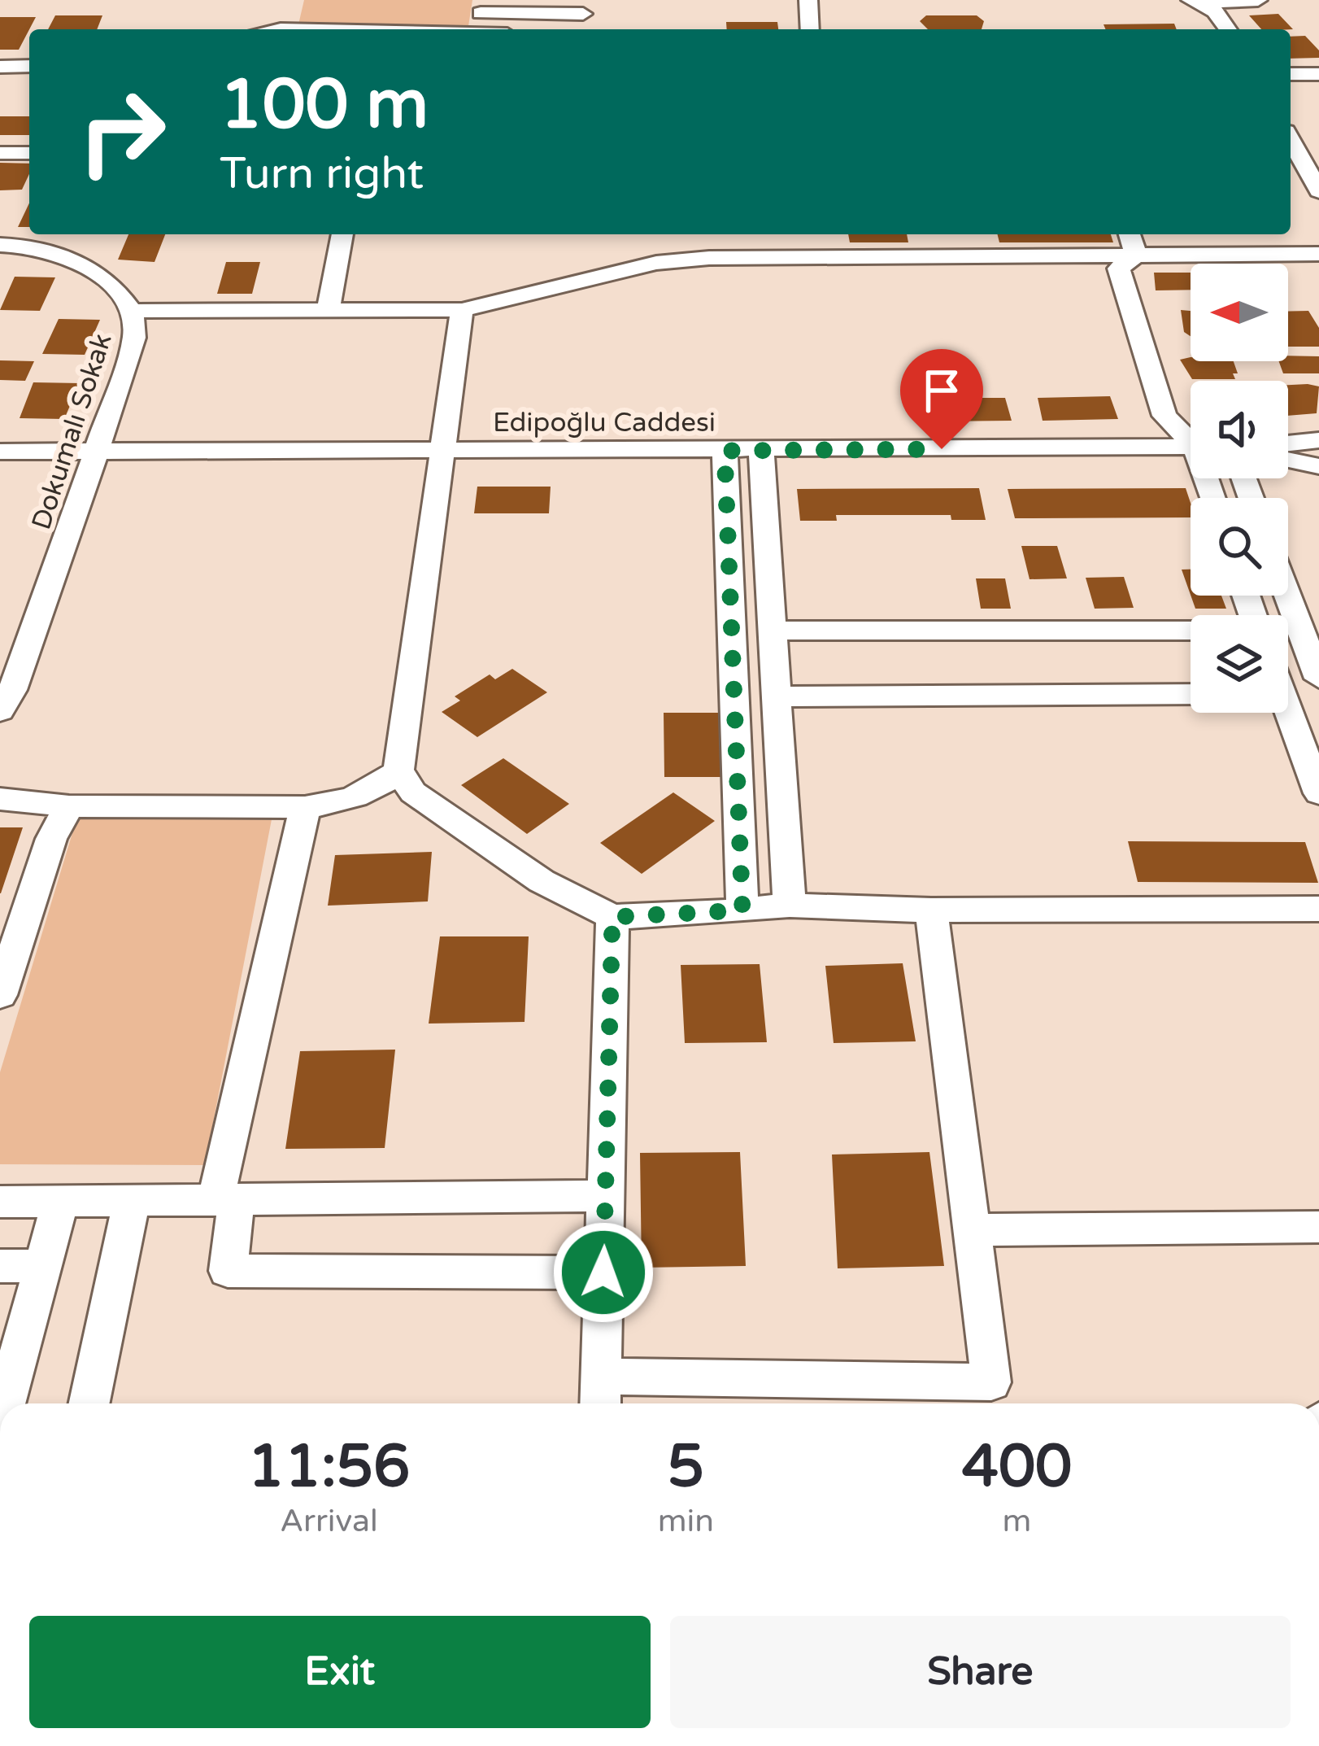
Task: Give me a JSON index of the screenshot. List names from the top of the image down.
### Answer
{
  "streets": {
    "street": ["Edipoğlu Caddesi", "Dokumalı Sokak"]
  },
  "crossings": [
    ["Edipoğlu Caddesi", "Dokumalı Sokak"]
  ],
  "north": "left",
  "page": {
    "turn": ["100 m", "Turn right"],
    "eta": [
      "11:56",
      "Arrival",
      "5",
      "min",
      "400",
      "m"
    ],
    "buttons": ["Exit", "Share"]
  }
}
